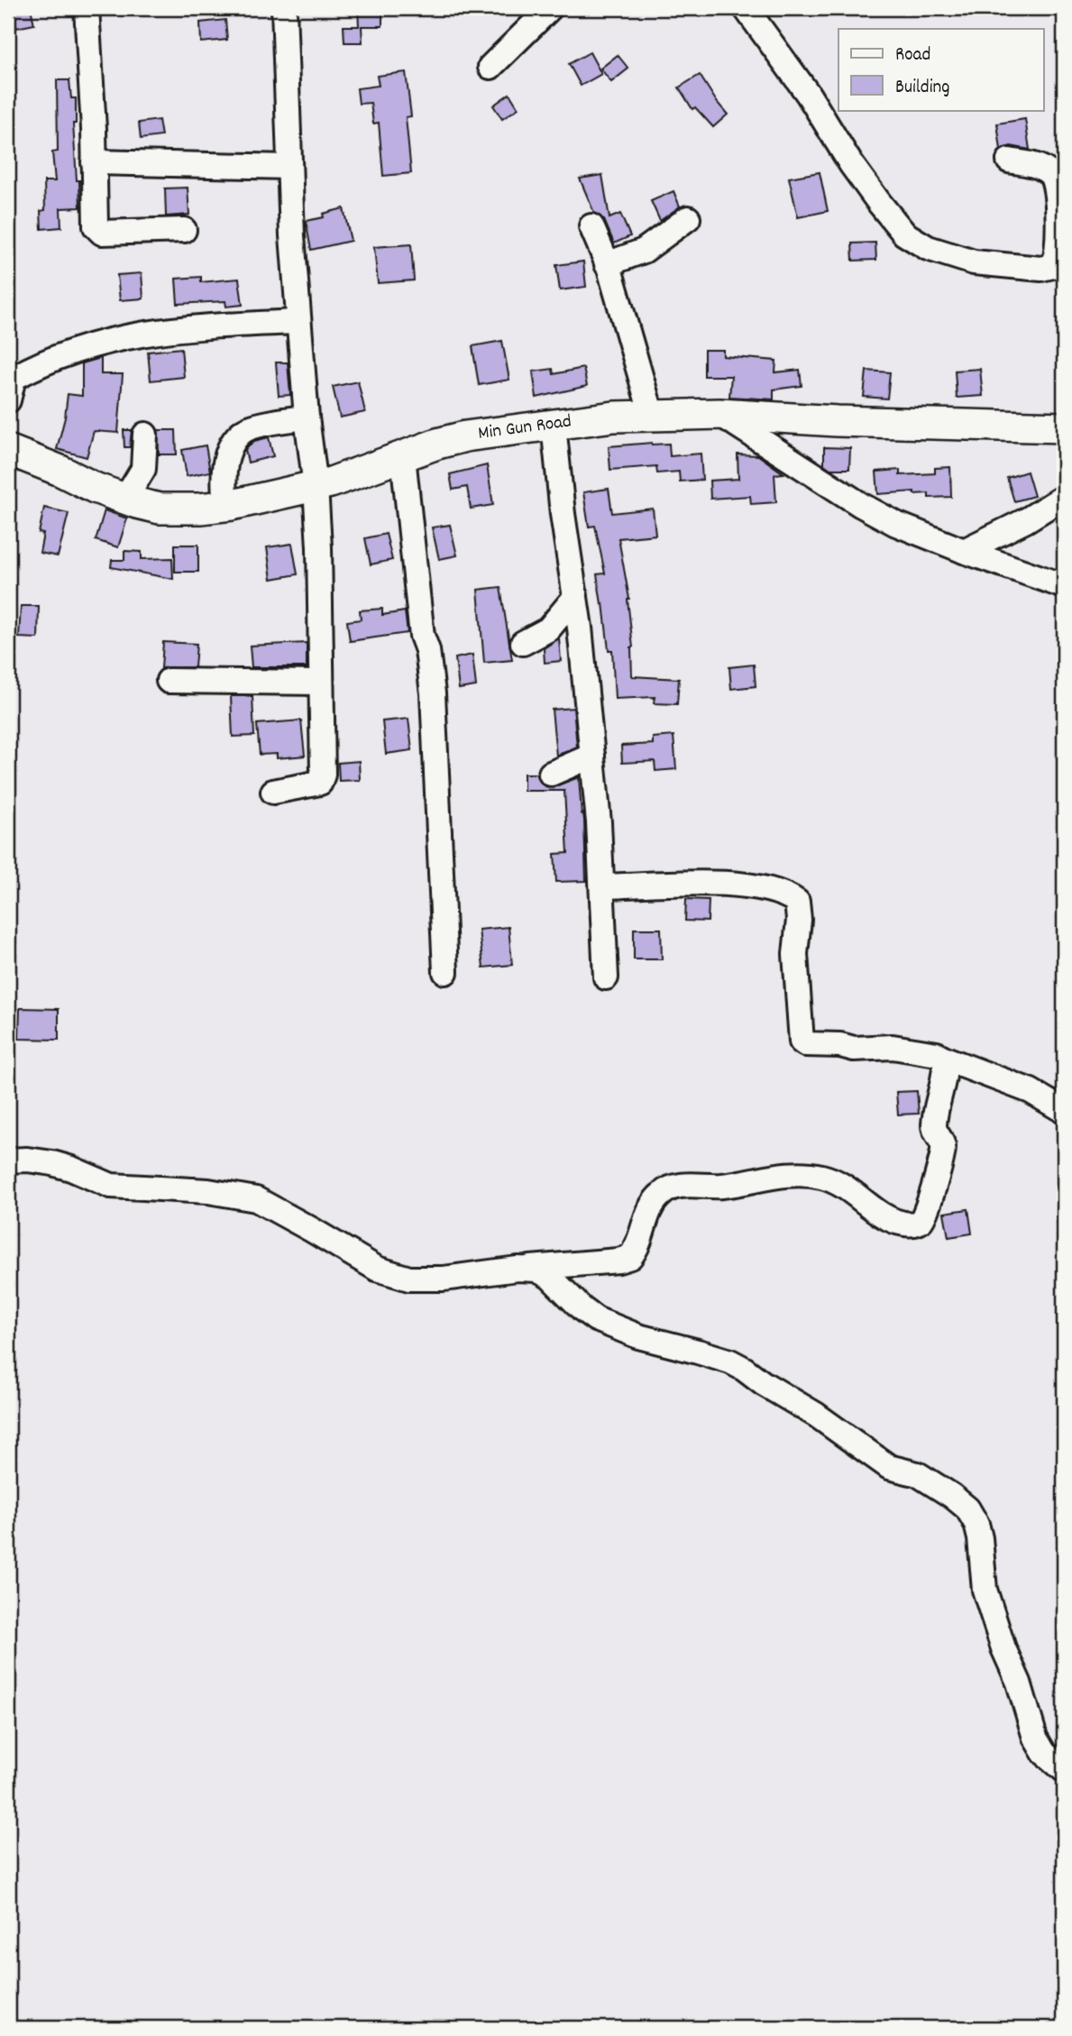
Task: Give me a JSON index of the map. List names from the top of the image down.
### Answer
{
  "streets": {
    "street": ["Min Gun Road"]
  },
  "legend": ["Road", "Building"]
}
